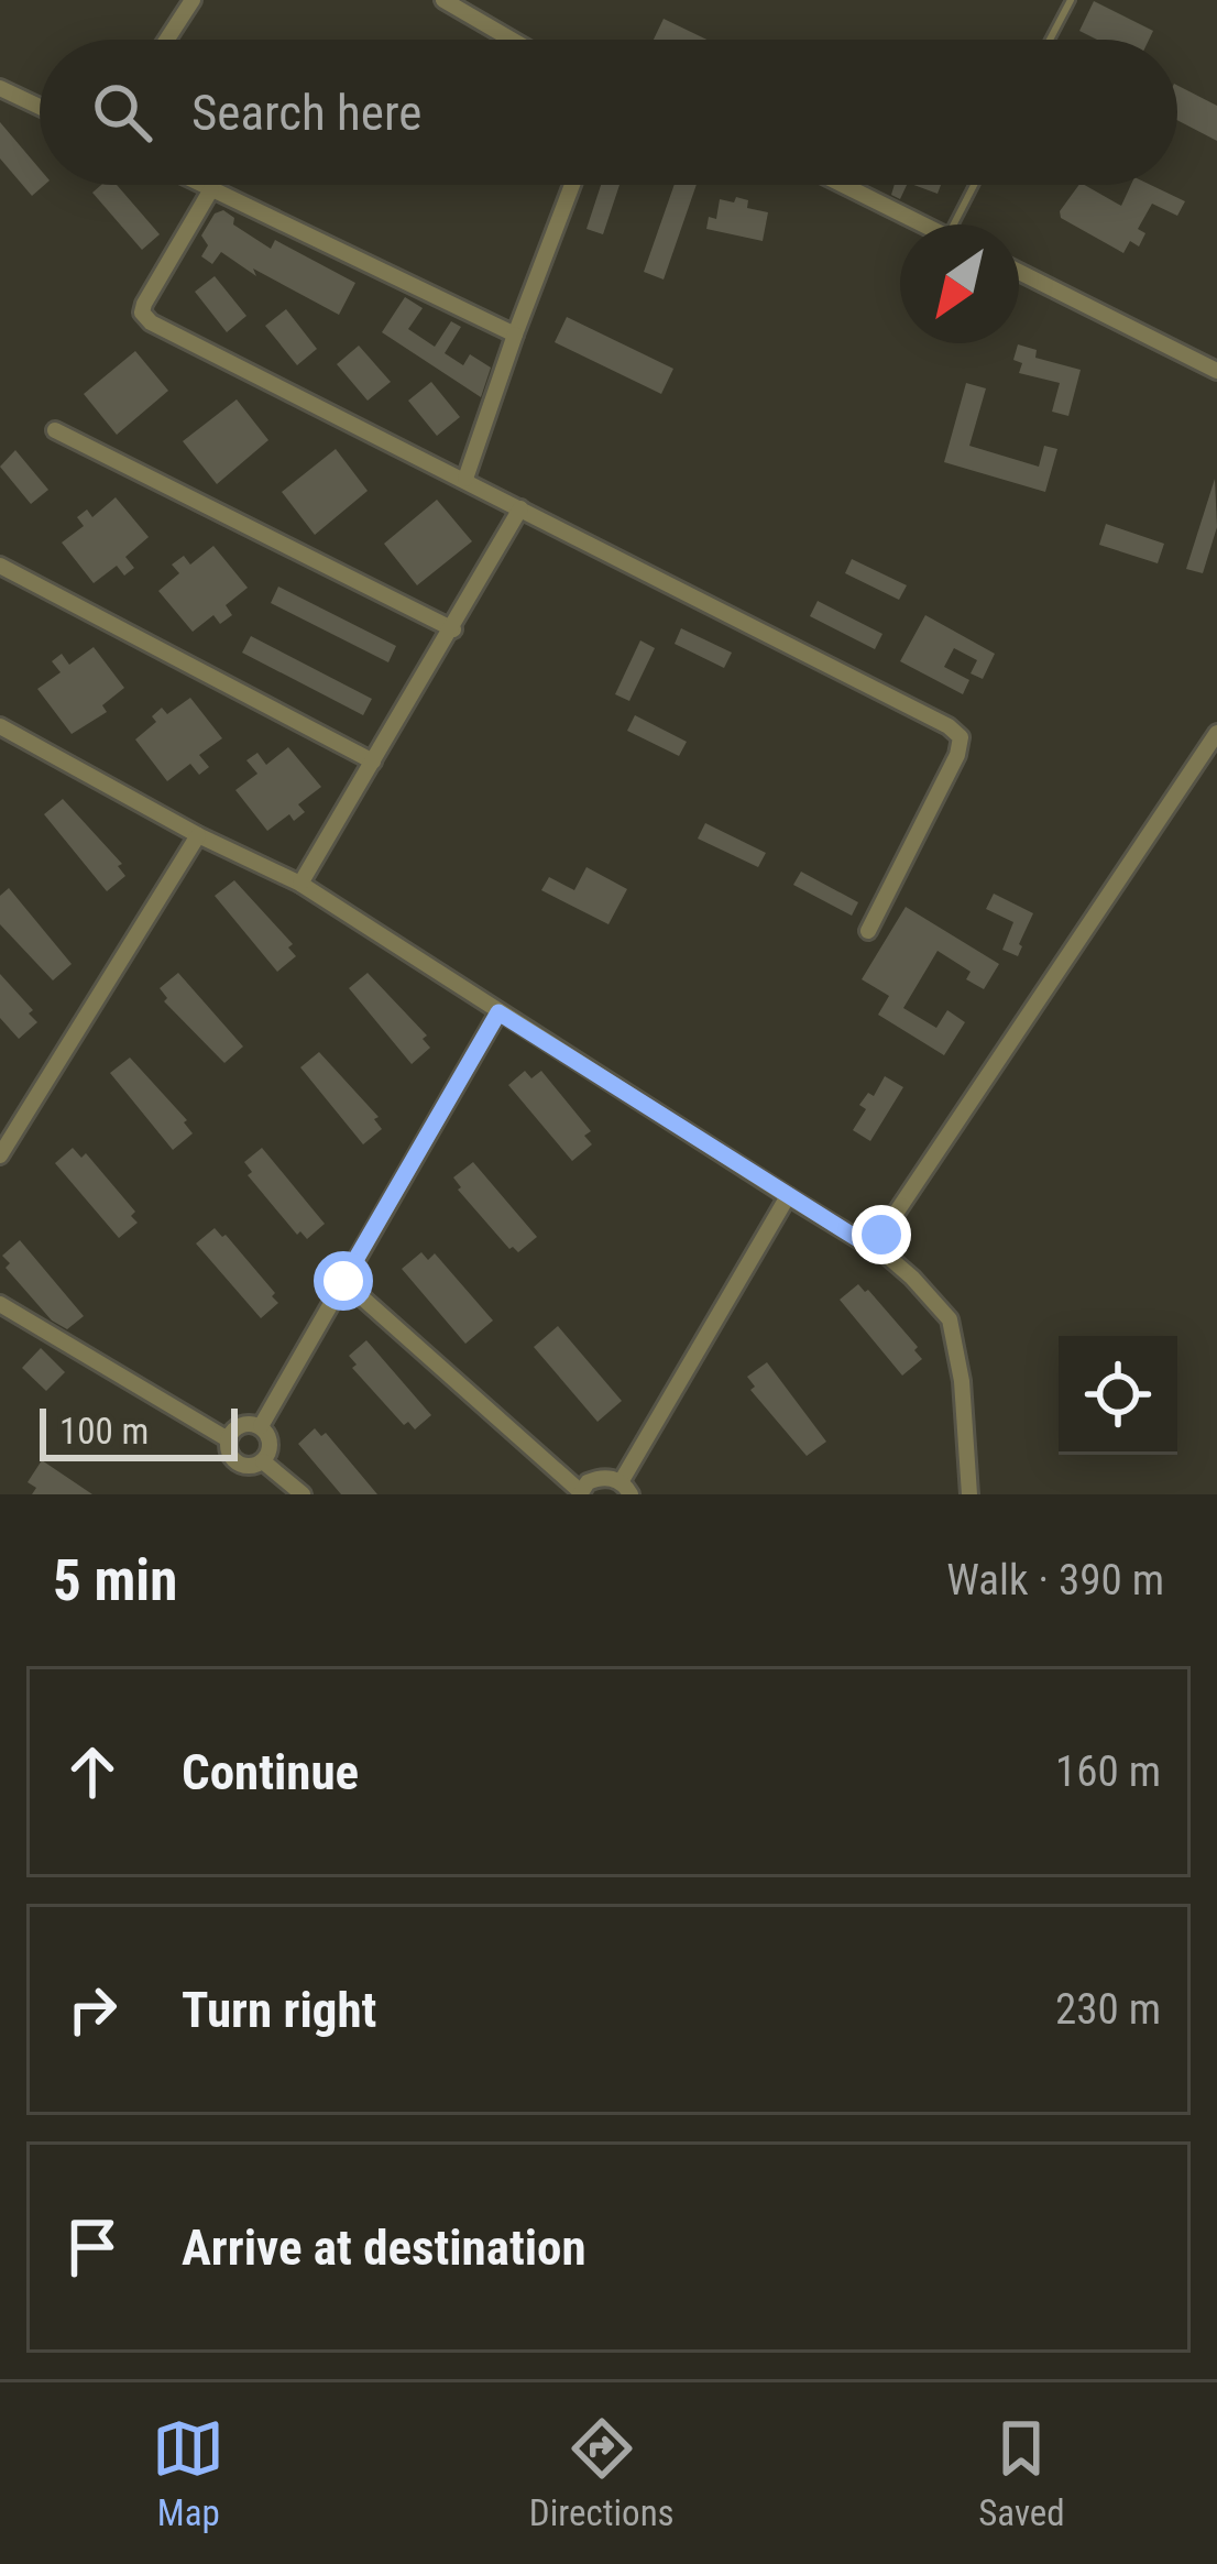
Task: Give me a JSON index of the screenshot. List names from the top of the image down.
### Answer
{
  "scale_bar": "100 m",
  "north": "bottom left",
  "page": {
    "search": "Search here",
    "scale": "100 m",
    "heading": ["5 min", "Walk · 390 m"],
    "list": [
      ["Continue", "160 m"],
      ["Turn right", "230 m"],
      "Arrive at destination"
    ],
    "nav": ["Map", "Directions", "Saved"]
  }
}
